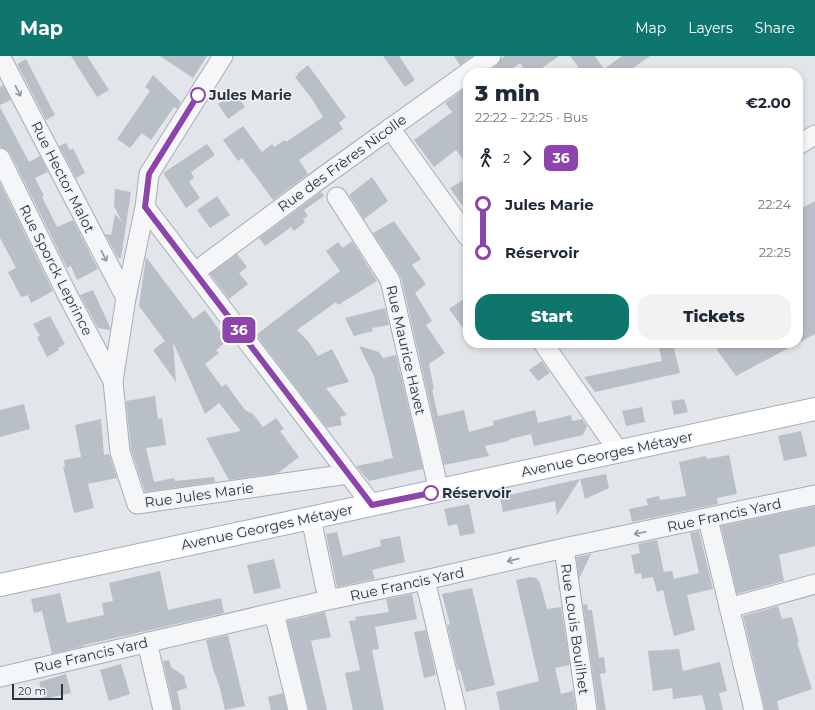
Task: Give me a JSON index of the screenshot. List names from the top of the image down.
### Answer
{
  "streets": {
    "street": [
      "Rue des Frères Nicolle",
      "Rue Hector Malot",
      "Rue Sporck Leprince",
      "Rue Maurice Havet",
      "Avenue Georges Métayer",
      "Rue Jules Marie",
      "Rue Francis Yard",
      "Rue Louis Bouilhet"
    ]
  },
  "crossings": [
    ["Rue Hector Malot", "Rue Jules Marie"],
    ["Rue Sporck Leprince", "Rue Jules Marie"],
    ["Rue Maurice Havet", "Avenue Georges Métayer"],
    ["Rue Francis Yard", "Rue Louis Bouilhet"]
  ],
  "one_way": ["Rue Hector Malot"],
  "places": ["Jules Marie", "Réservoir"],
  "lines": ["bus line 36"],
  "scale_bar": "20 m",
  "page": {
    "header": "Map",
    "nav": ["Map", "Layers", "Share"],
    "on_map": "36",
    "heading": ["3 min", "22:22 – 22:25 · Bus", "€2.00"],
    "legs": ["2", "36"],
    "list": [
      {
        "name": "Jules Marie",
        "value": "22:24"
      },
      {
        "name": "Réservoir",
        "value": "22:25"
      }
    ],
    "buttons": ["Start", "Tickets"],
    "scale": "20 m"
  }
}
